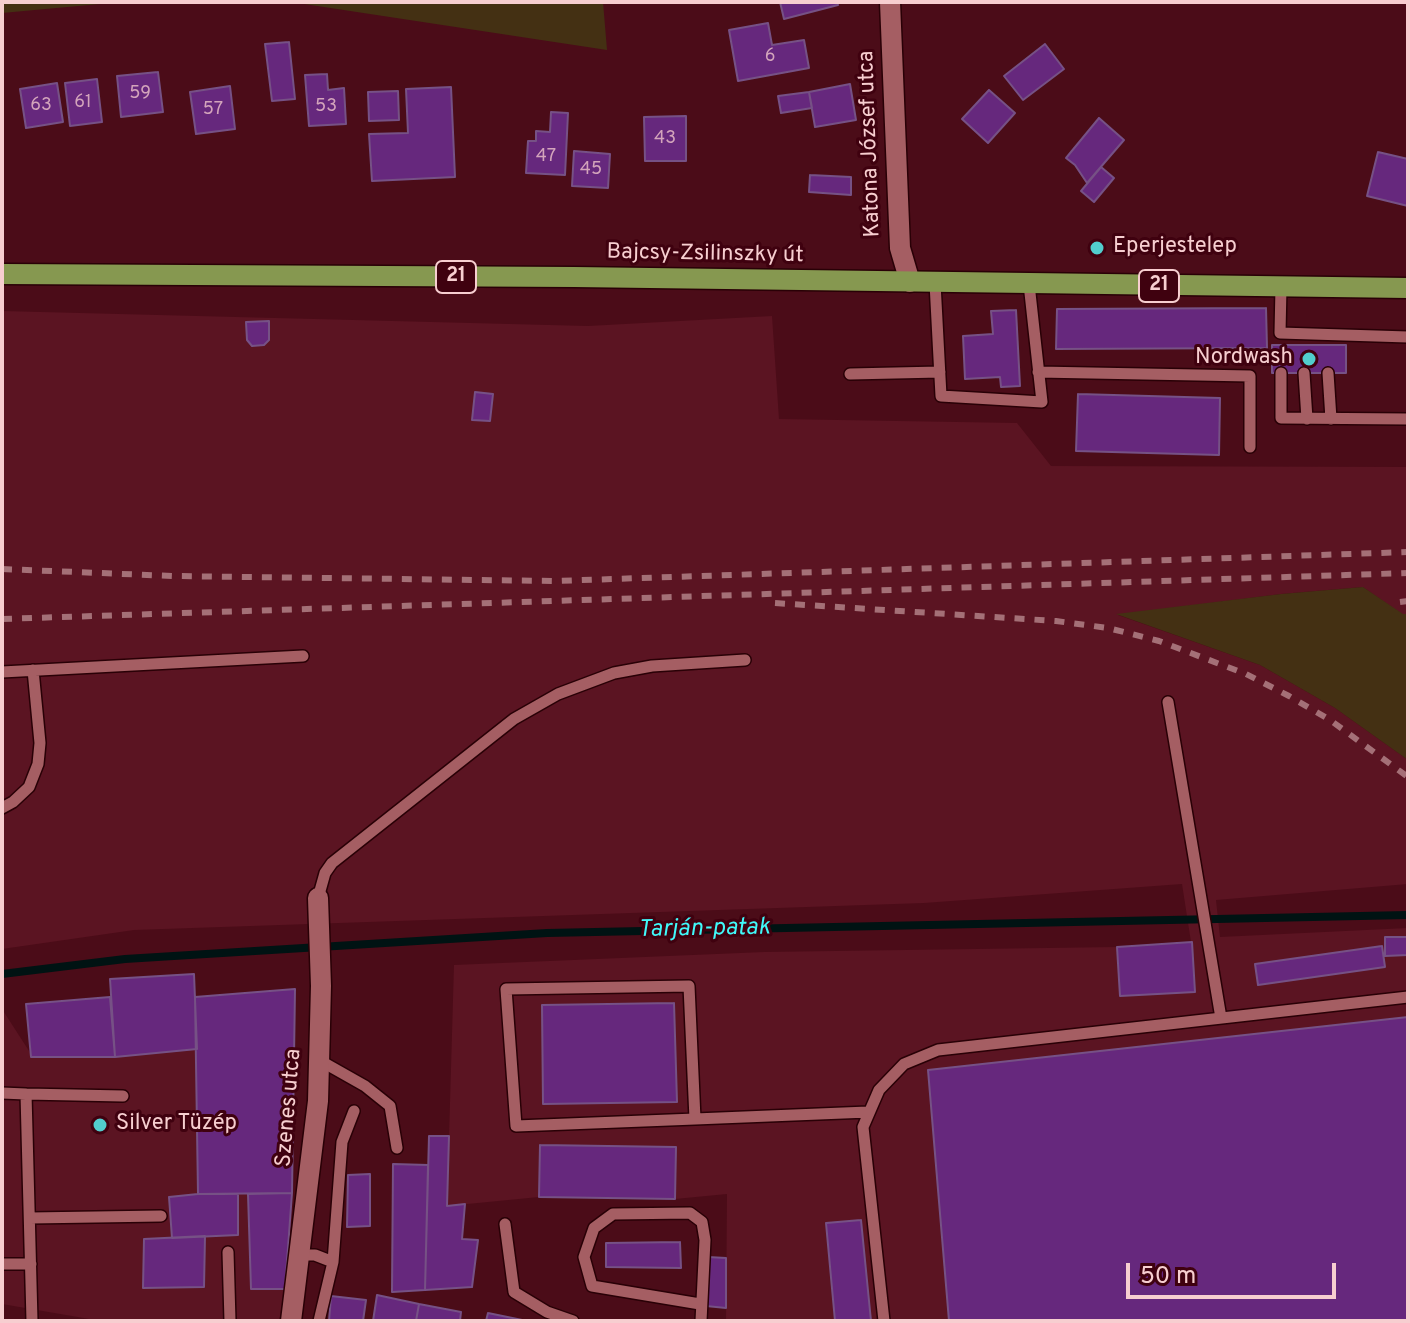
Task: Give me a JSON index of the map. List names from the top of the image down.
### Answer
{
  "streets": {
    "main road": ["Bajcsy-Zsilinszky út", "21"],
    "street": ["Katona József utca", "Szenes utca"]
  },
  "crossings": [
    ["Katona József utca", "Bajcsy-Zsilinszky út"]
  ],
  "water": ["Tarján-patak"],
  "places": ["Eperjestelep", "Nordwash", "Silver Tüzép"],
  "house_numbers": [
    "6",
    "59",
    "61",
    "63",
    "53",
    "57",
    "43",
    "47",
    "45"
  ],
  "scale_bar": "50 m"
}
